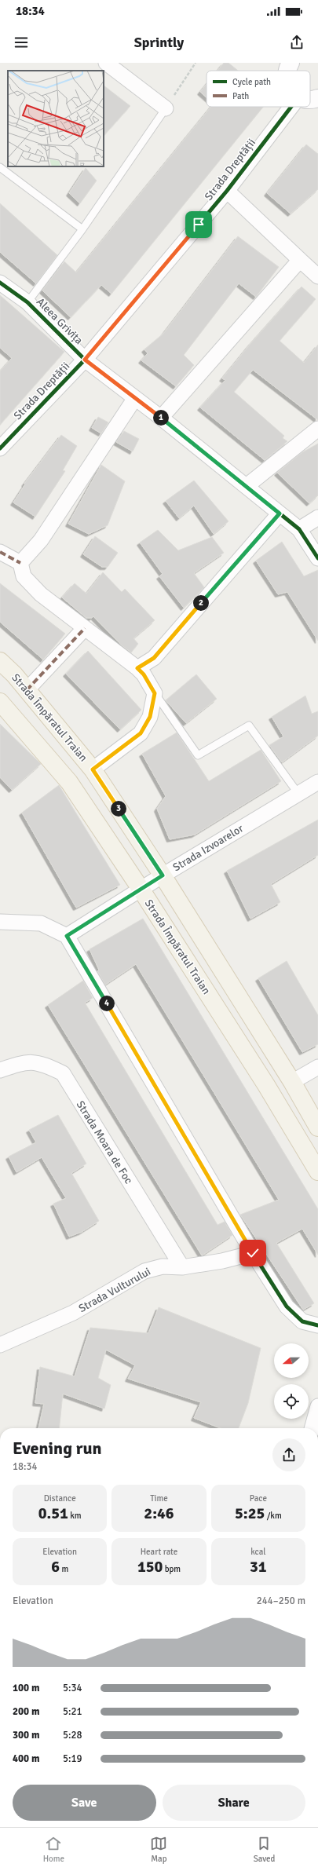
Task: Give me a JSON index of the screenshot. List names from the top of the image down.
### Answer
{
  "streets": {
    "main road": ["Strada Împăratul Traian"],
    "street": [
      "Strada Dreptății",
      "Aleea Grivița",
      "Strada Izvoarelor",
      "Strada Moara de Foc",
      "Strada Vulturului"
    ]
  },
  "crossings": [
    ["Strada Dreptății", "Aleea Grivița"],
    ["Strada Împăratul Traian", "Strada Izvoarelor"],
    ["Strada Moara de Foc", "Strada Vulturului"]
  ],
  "legend": ["Cycle path", "Path"],
  "north": "left",
  "page": {
    "status": "18:34",
    "header": "Sprintly",
    "pins": [
      "1",
      "2",
      "3",
      "4"
    ],
    "heading": ["Evening run", "18:34"],
    "stats": [
      ["Distance", "0.51 km"],
      ["Time", "2:46"],
      ["Pace", "5:25 /km"],
      ["Elevation", "6 m"],
      ["Heart rate", "150 bpm"],
      ["kcal", "31"]
    ],
    "chart": ["Elevation", "244–250 m"],
    "list": [
      {
        "name": "100 m",
        "note": "5:34"
      },
      {
        "name": "200 m",
        "note": "5:21"
      },
      {
        "name": "300 m",
        "note": "5:28"
      },
      {
        "name": "400 m",
        "note": "5:19"
      }
    ],
    "buttons": ["Save", "Share"],
    "tabs": ["Home", "Map", "Saved"]
  }
}
